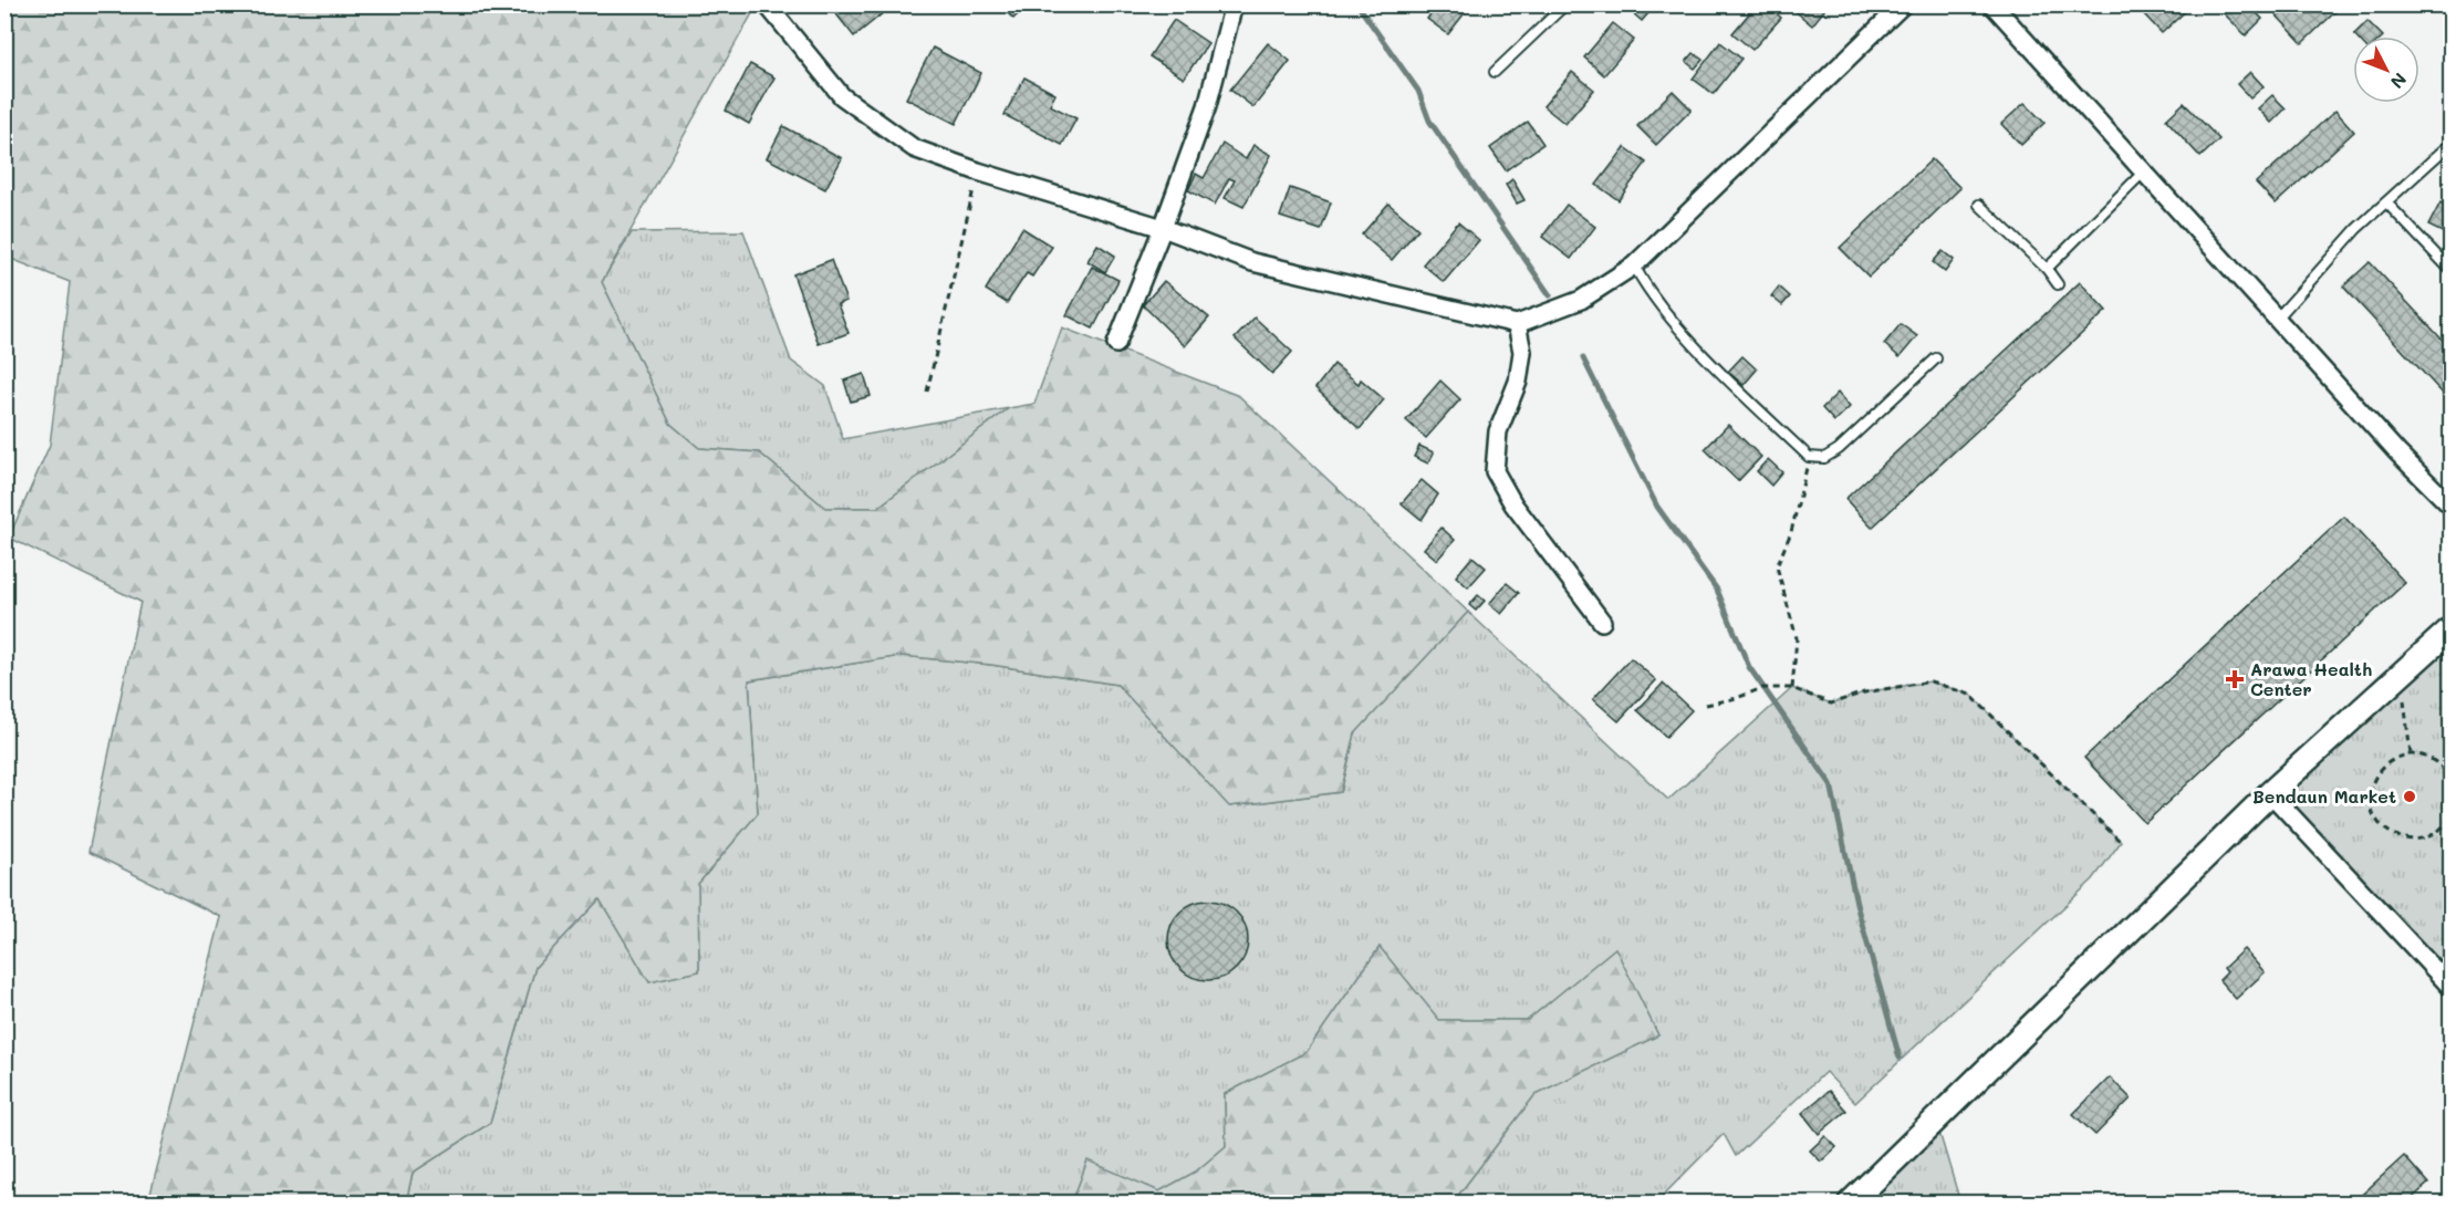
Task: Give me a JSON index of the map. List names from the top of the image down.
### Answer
{
  "places": {
    "health": ["Arawa Health Center"],
    "other": ["Bendaun Market"]
  },
  "north": "bottom right"
}
